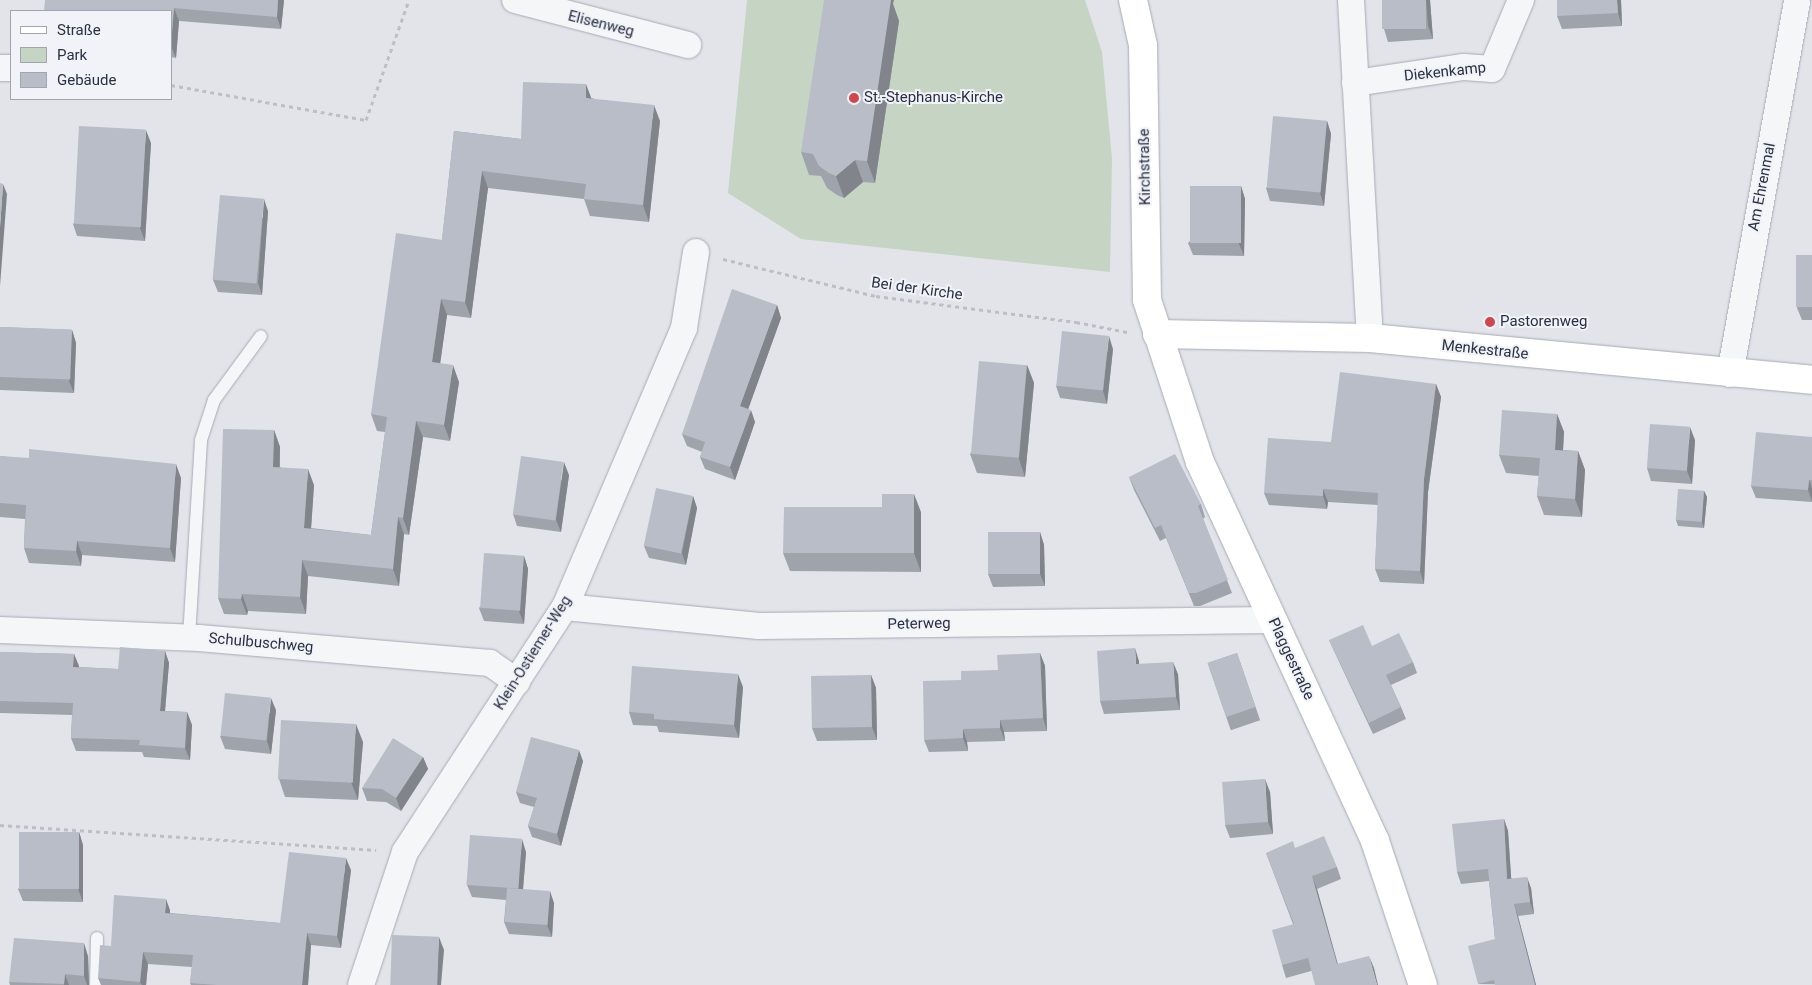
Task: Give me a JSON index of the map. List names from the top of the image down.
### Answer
{
  "streets": {
    "street": [
      "Elisenweg",
      "Diekenkamp",
      "Kirchstraße",
      "Am Ehrenmal",
      "Menkestraße",
      "Peterweg",
      "Schulbuschweg",
      "Klein-Ostiemer-Weg",
      "Plaggestraße"
    ],
    "path": ["Bei der Kirche"]
  },
  "crossings": [
    ["Kirchstraße", "Menkestraße"],
    ["Kirchstraße", "Plaggestraße"],
    ["Am Ehrenmal", "Menkestraße"],
    ["Bei der Kirche", "Klein-Ostiemer-Weg"],
    ["Menkestraße", "Plaggestraße"],
    ["Peterweg", "Klein-Ostiemer-Weg"],
    ["Peterweg", "Plaggestraße"],
    ["Schulbuschweg", "Klein-Ostiemer-Weg"]
  ],
  "places": ["St.-Stephanus-Kirche", "Pastorenweg"],
  "legend": ["Straße", "Park", "Gebäude"]
}
